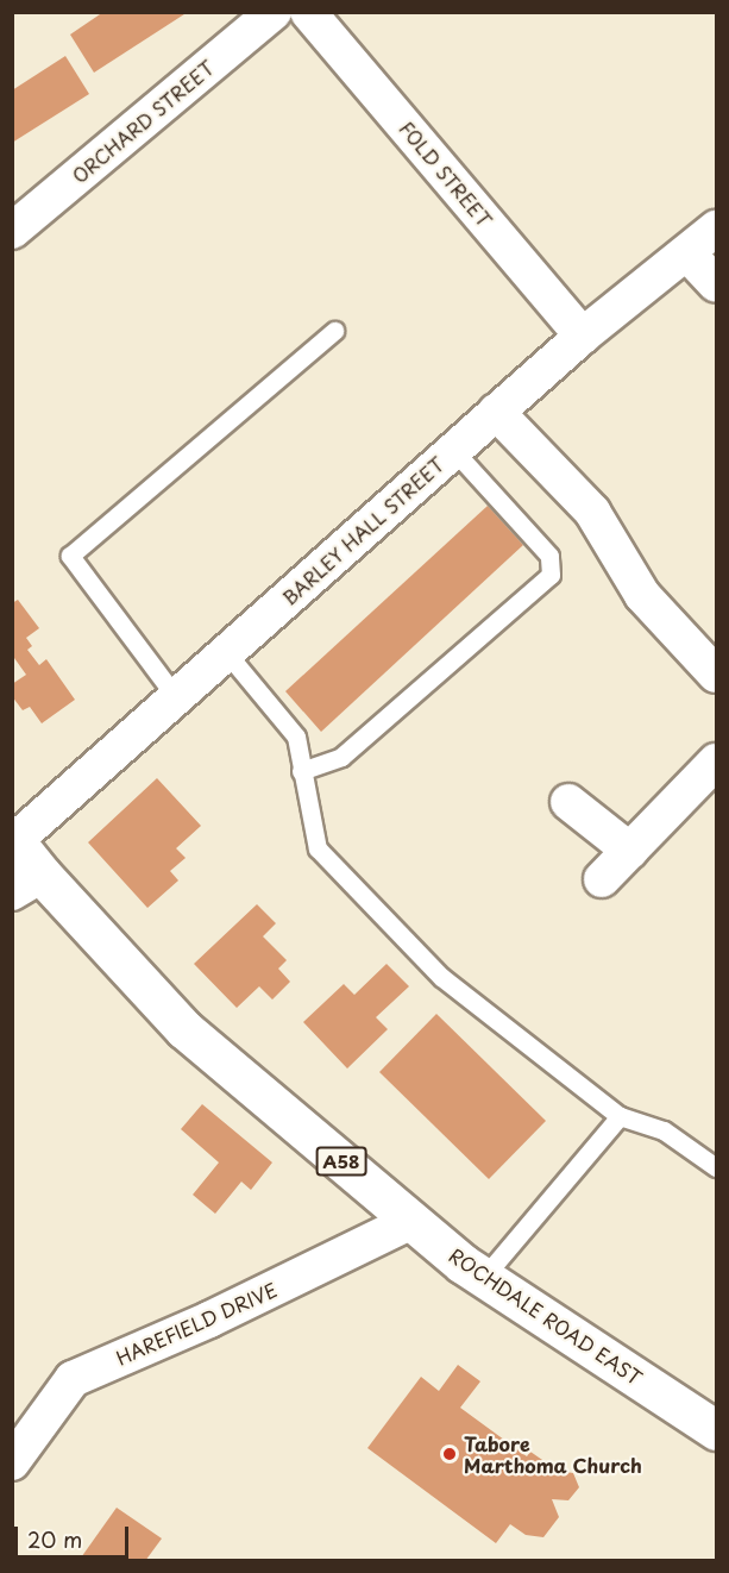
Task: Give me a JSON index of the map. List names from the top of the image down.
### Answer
{
  "streets": {
    "highway": ["A58", "ROCHDALE ROAD EAST"],
    "street": [
      "ORCHARD STREET",
      "FOLD STREET",
      "BARLEY HALL STREET",
      "HAREFIELD DRIVE"
    ]
  },
  "crossings": [
    ["FOLD STREET", "BARLEY HALL STREET"],
    ["BARLEY HALL STREET", "ROCHDALE ROAD EAST"],
    ["ROCHDALE ROAD EAST", "HAREFIELD DRIVE"]
  ],
  "places": ["Tabore Marthoma Church"],
  "scale_bar": "20 m"
}
